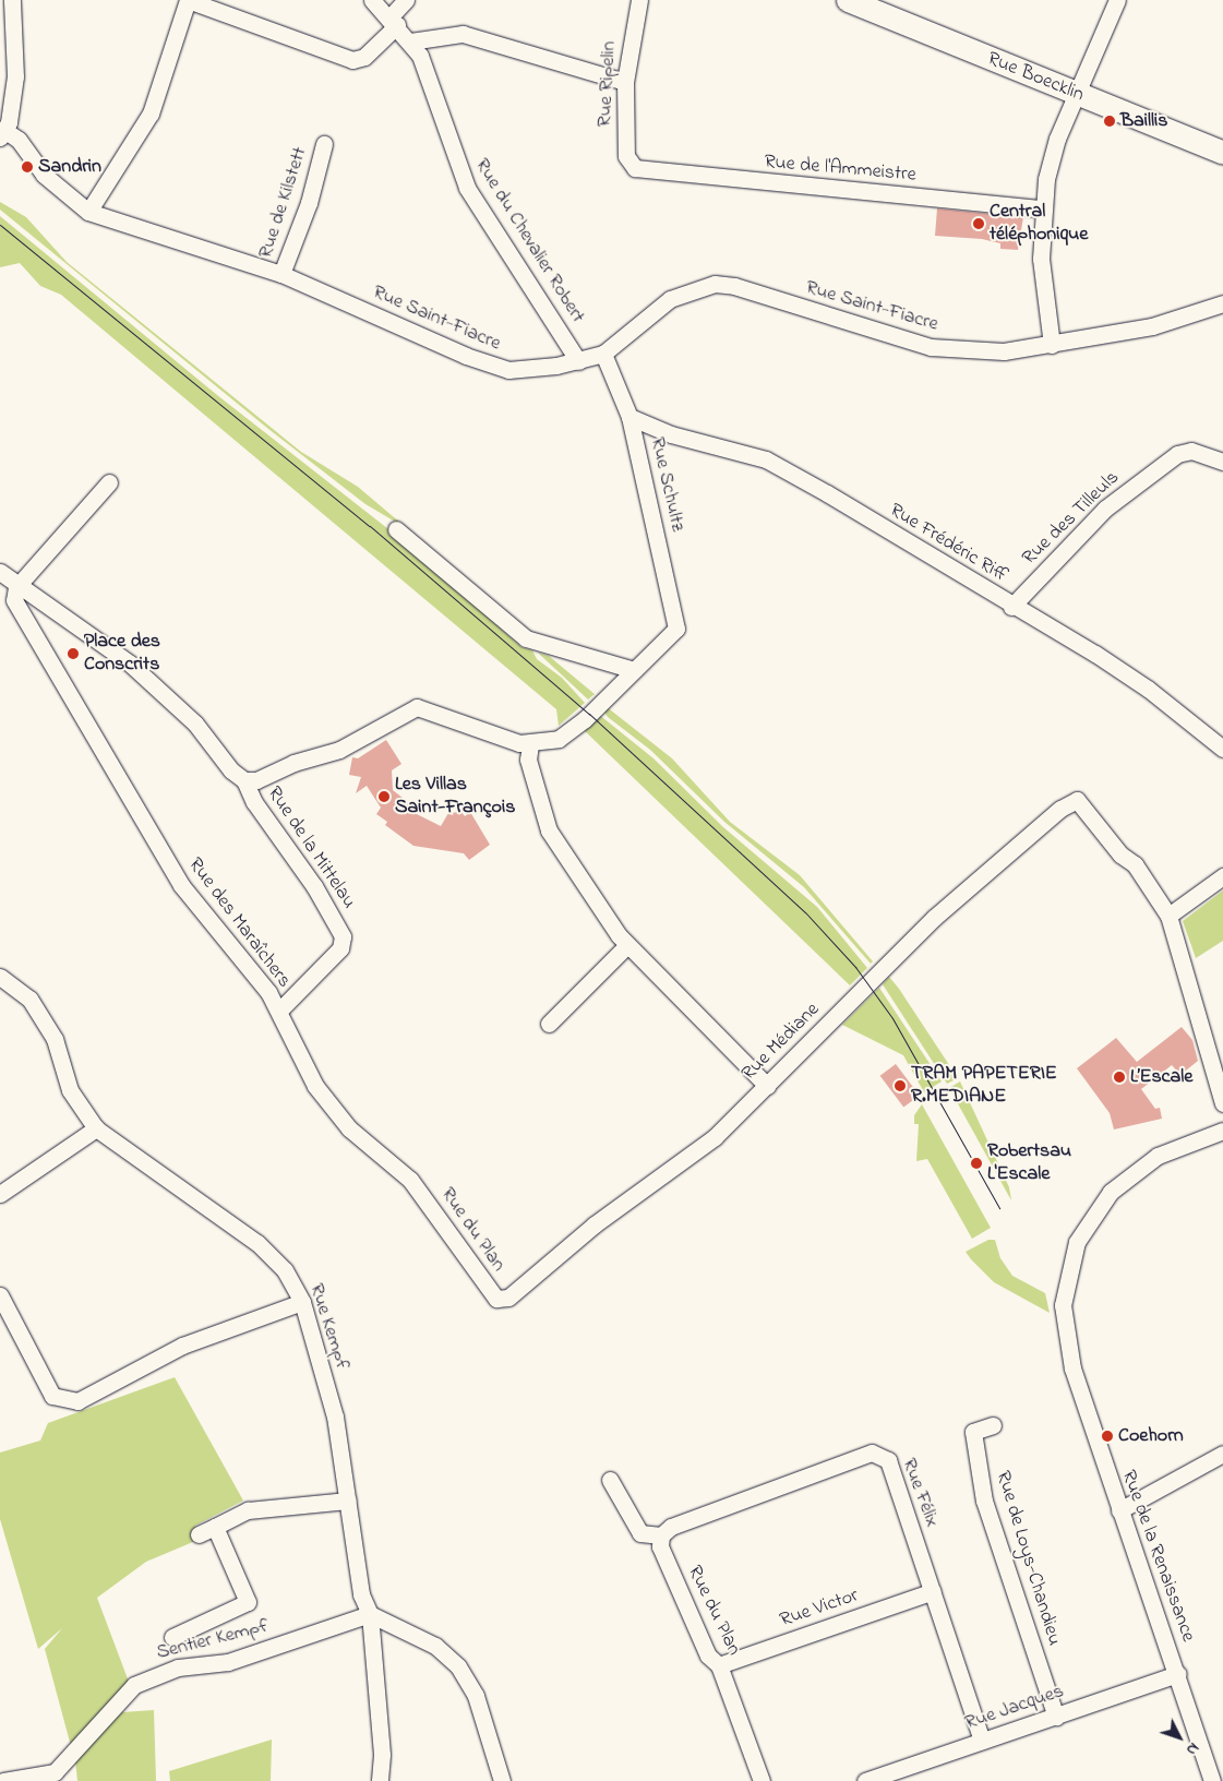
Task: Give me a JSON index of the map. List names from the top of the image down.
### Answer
{
  "streets": {
    "main road": ["Rue Boecklin"],
    "street": [
      "Rue Ripelin",
      "Rue de l'Ammeistre",
      "Rue de Kilstett",
      "Rue du Chevalier Robert",
      "Rue Saint-Fiacre",
      "Rue Schultz",
      "Rue des Tilleuls",
      "Rue Frédéric Riff",
      "Rue de la Mittelau",
      "Rue des Maraîchers",
      "Rue Médiane",
      "Rue du Plan",
      "Rue Kempf",
      "Rue Félix",
      "Rue de la Renaissance",
      "Rue de Loys-Chandieu",
      "Rue Victor",
      "Sentier Kempf",
      "Rue Jacques"
    ]
  },
  "crossings": [
    ["Rue Ripelin", "Rue de l'Ammeistre"],
    ["Rue de Kilstett", "Rue Saint-Fiacre"],
    ["Rue du Chevalier Robert", "Rue Saint-Fiacre"],
    ["Rue Saint-Fiacre", "Rue Schultz"],
    ["Rue Schultz", "Rue Frédéric Riff"],
    ["Rue des Tilleuls", "Rue Frédéric Riff"],
    ["Rue de la Mittelau", "Rue des Maraîchers"],
    ["Rue des Maraîchers", "Rue du Plan"],
    ["Rue Médiane", "Rue du Plan"],
    ["Rue du Plan", "Rue Félix"],
    ["Rue du Plan", "Rue Victor"],
    ["Rue Kempf", "Sentier Kempf"],
    ["Rue Félix", "Rue Victor"],
    ["Rue Félix", "Rue Jacques"],
    ["Rue de la Renaissance", "Rue Jacques"],
    ["Rue de Loys-Chandieu", "Rue Jacques"]
  ],
  "places": [
    "Baillis",
    "Sandrin",
    "Central téléphonique",
    "Place des Conscrits",
    "Les Villas Saint-François",
    "L’Escale",
    "TRAM PAPETERIE R.MEDIANE",
    "Robertsau L'Escale",
    "Coehorn"
  ],
  "north": "bottom right"
}
